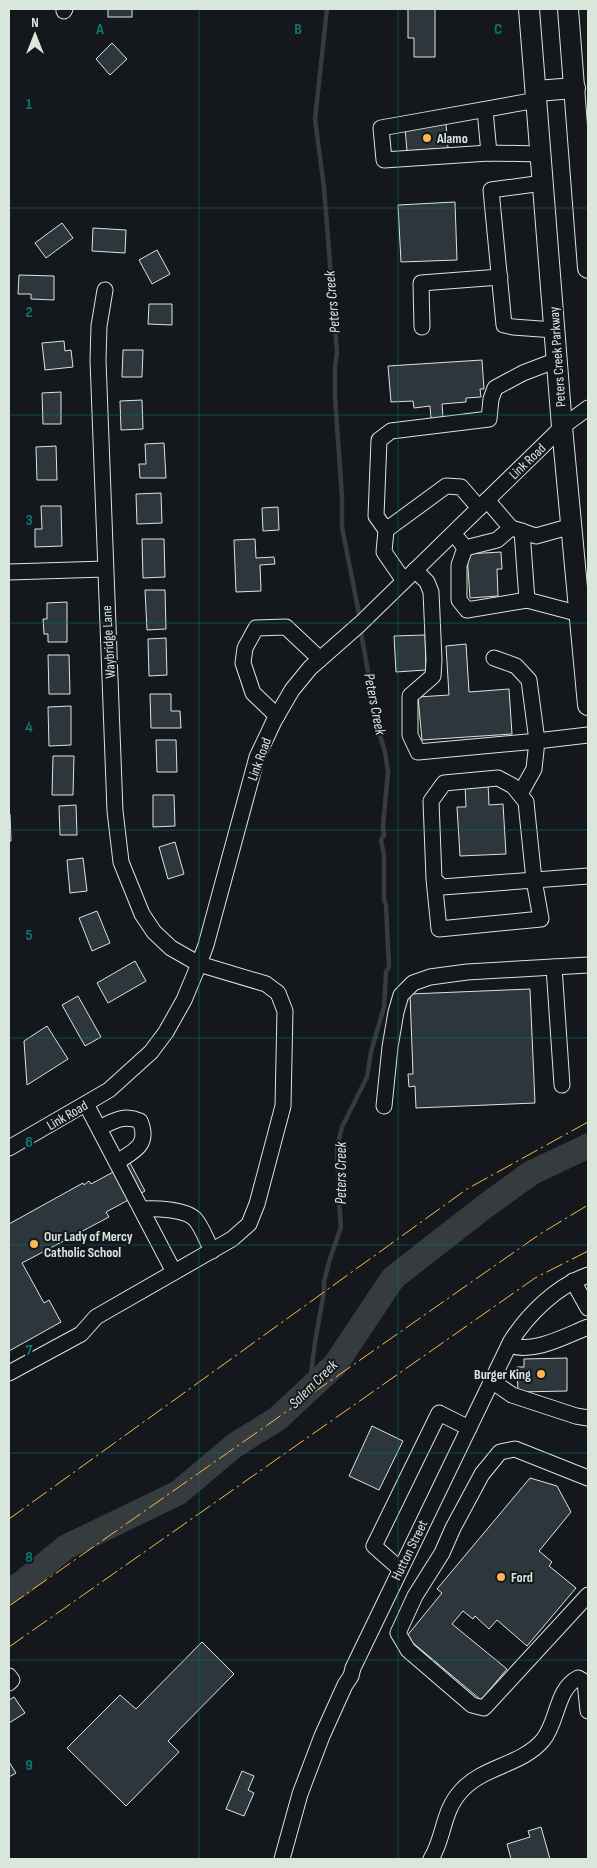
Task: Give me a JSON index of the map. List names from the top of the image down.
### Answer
{
  "streets": {
    "main road": ["Peters Creek Parkway"],
    "street": ["Link Road", "Waybridge Lane", "Hutton Street"]
  },
  "crossings": [
    ["Peters Creek Parkway", "Link Road"],
    ["Link Road", "Waybridge Lane"]
  ],
  "water": ["Peters Creek", "Salem Creek"],
  "places": [
    "Alamo",
    "Our Lady of Mercy Catholic School",
    "Burger King",
    "Ford"
  ],
  "north": "top",
  "grid": {
    "columns": ["A", "B", "C"],
    "rows": [
      "1",
      "2",
      "3",
      "4",
      "5",
      "6",
      "7",
      "8",
      "9"
    ]
  }
}
